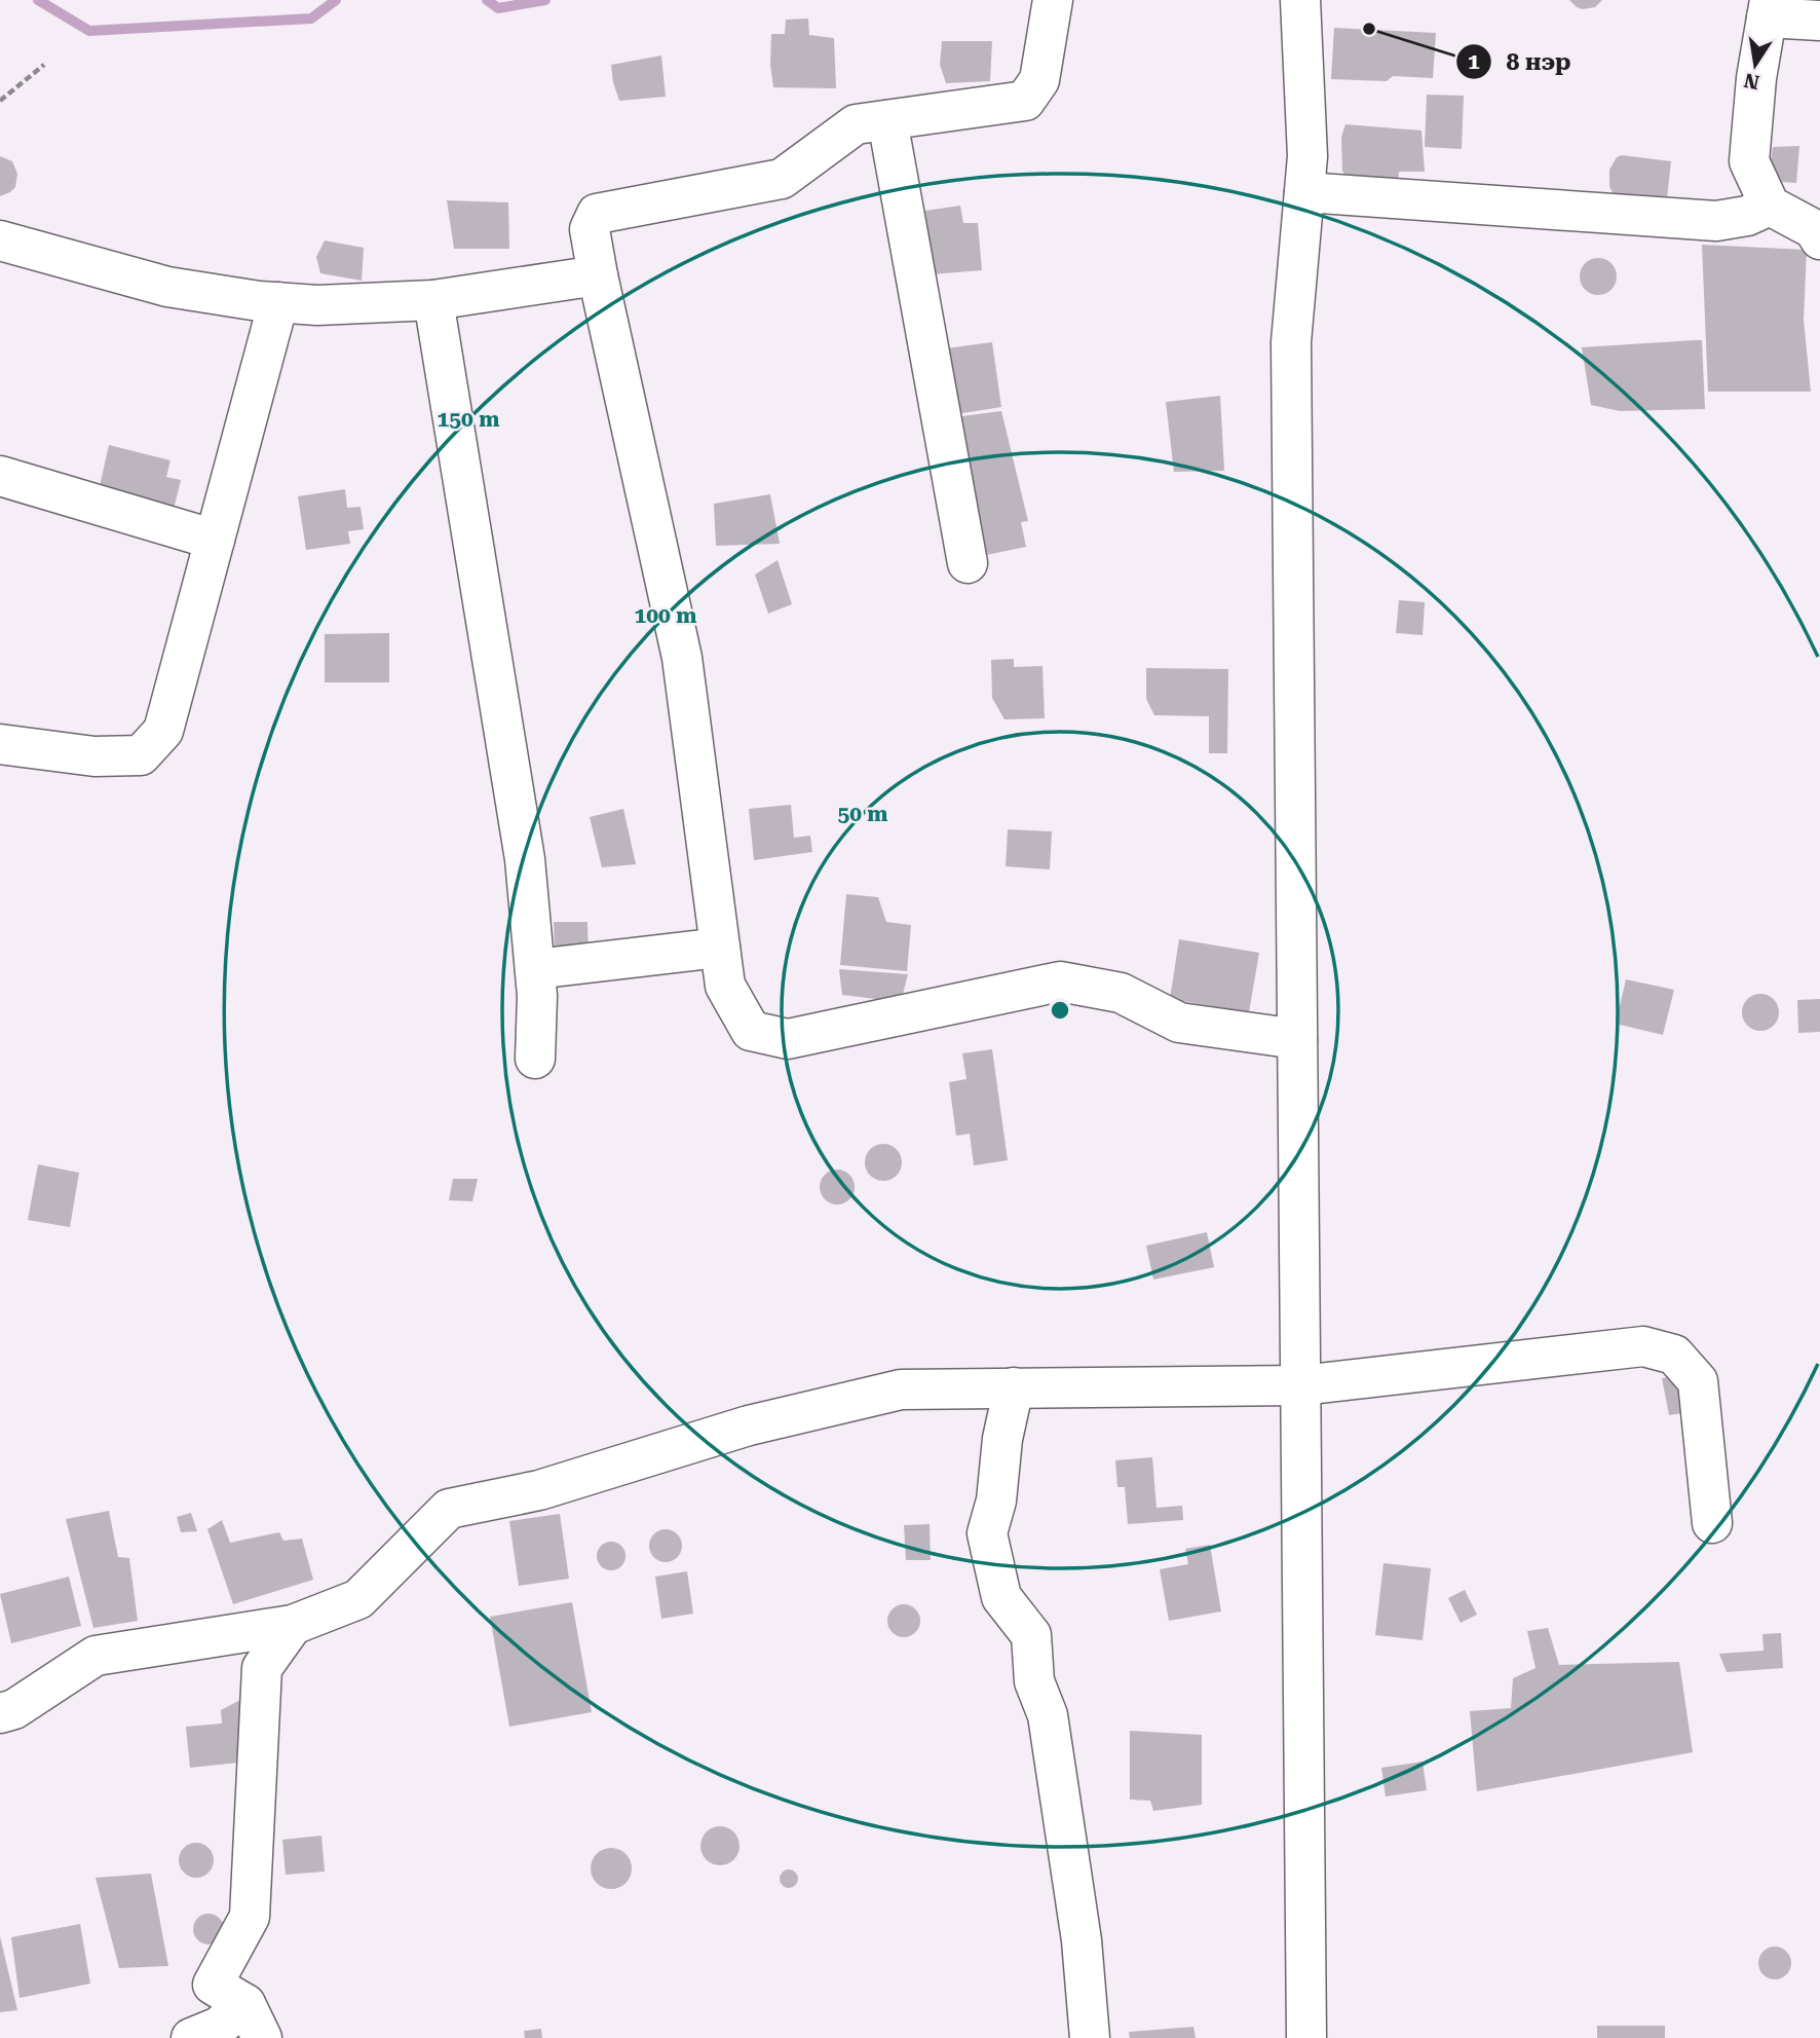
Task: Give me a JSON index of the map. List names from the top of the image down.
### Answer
{
  "places": ["8 нэр"],
  "north": "bottom",
  "rings": ["150 m", "100 m", "50 m"]
}
